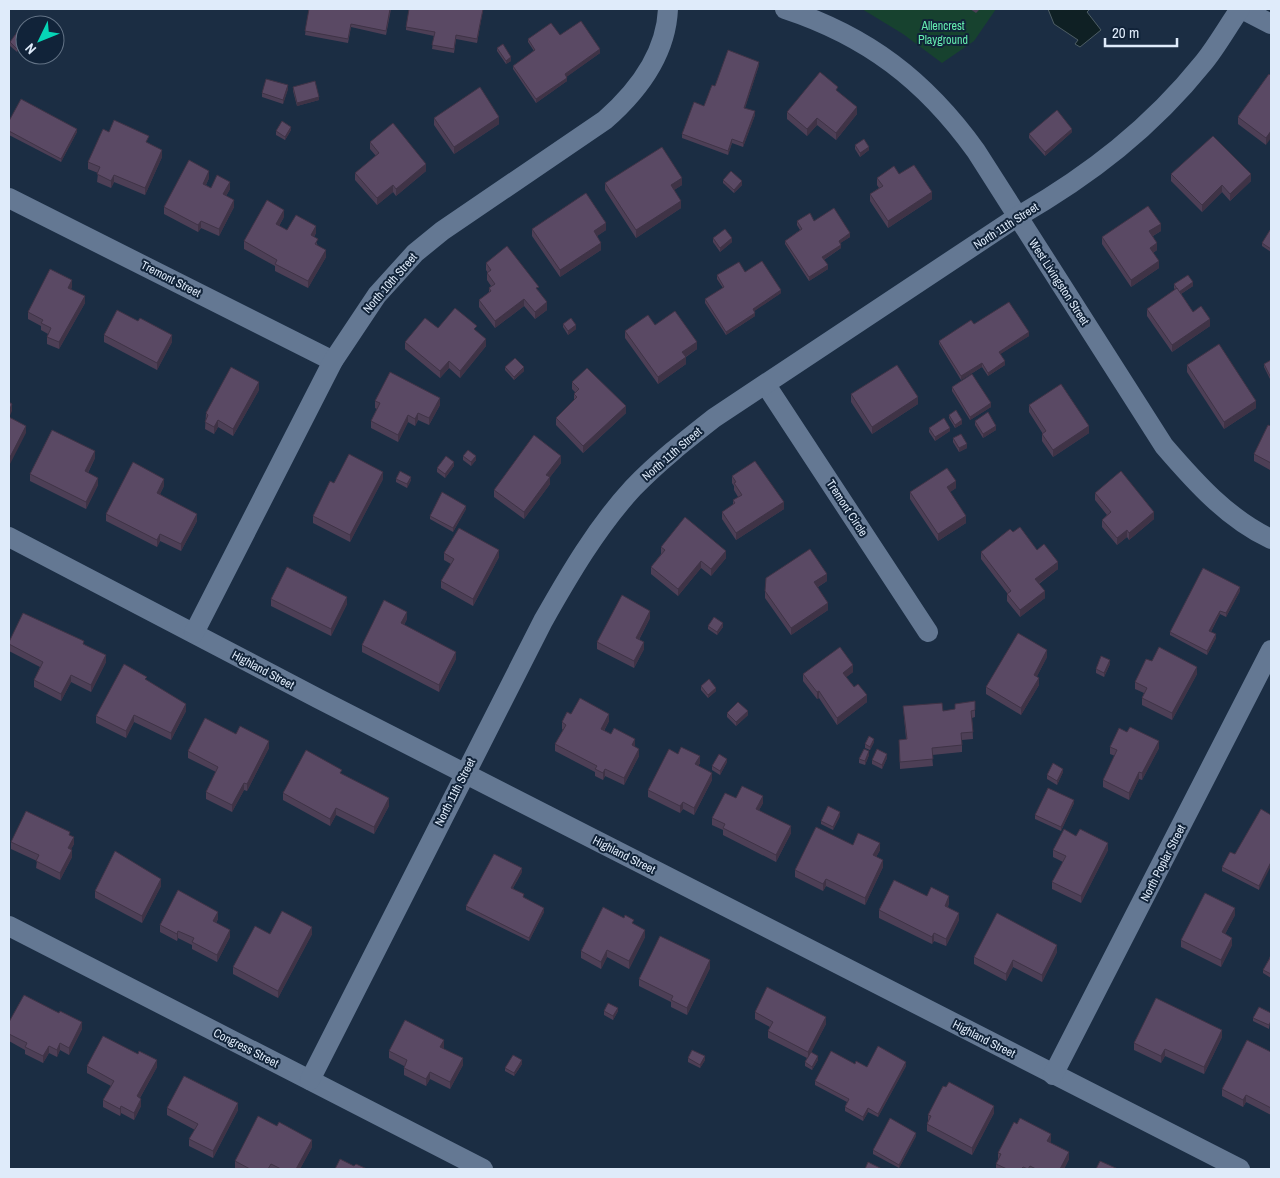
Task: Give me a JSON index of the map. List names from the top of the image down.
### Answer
{
  "streets": {
    "street": [
      "North 11th Street",
      "Tremont Street",
      "West Livingston Street",
      "North 10th Street",
      "Tremont Circle",
      "Highland Street",
      "North Poplar Street",
      "Congress Street"
    ]
  },
  "crossings": [
    ["North 11th Street", "West Livingston Street"],
    ["North 11th Street", "Tremont Circle"],
    ["North 11th Street", "Highland Street"],
    ["North 11th Street", "Congress Street"],
    ["Tremont Street", "North 10th Street"],
    ["North 10th Street", "Highland Street"],
    ["Highland Street", "North Poplar Street"]
  ],
  "parks": ["Allencrest Playground"],
  "scale_bar": "20 m",
  "north": "bottom left"
}
